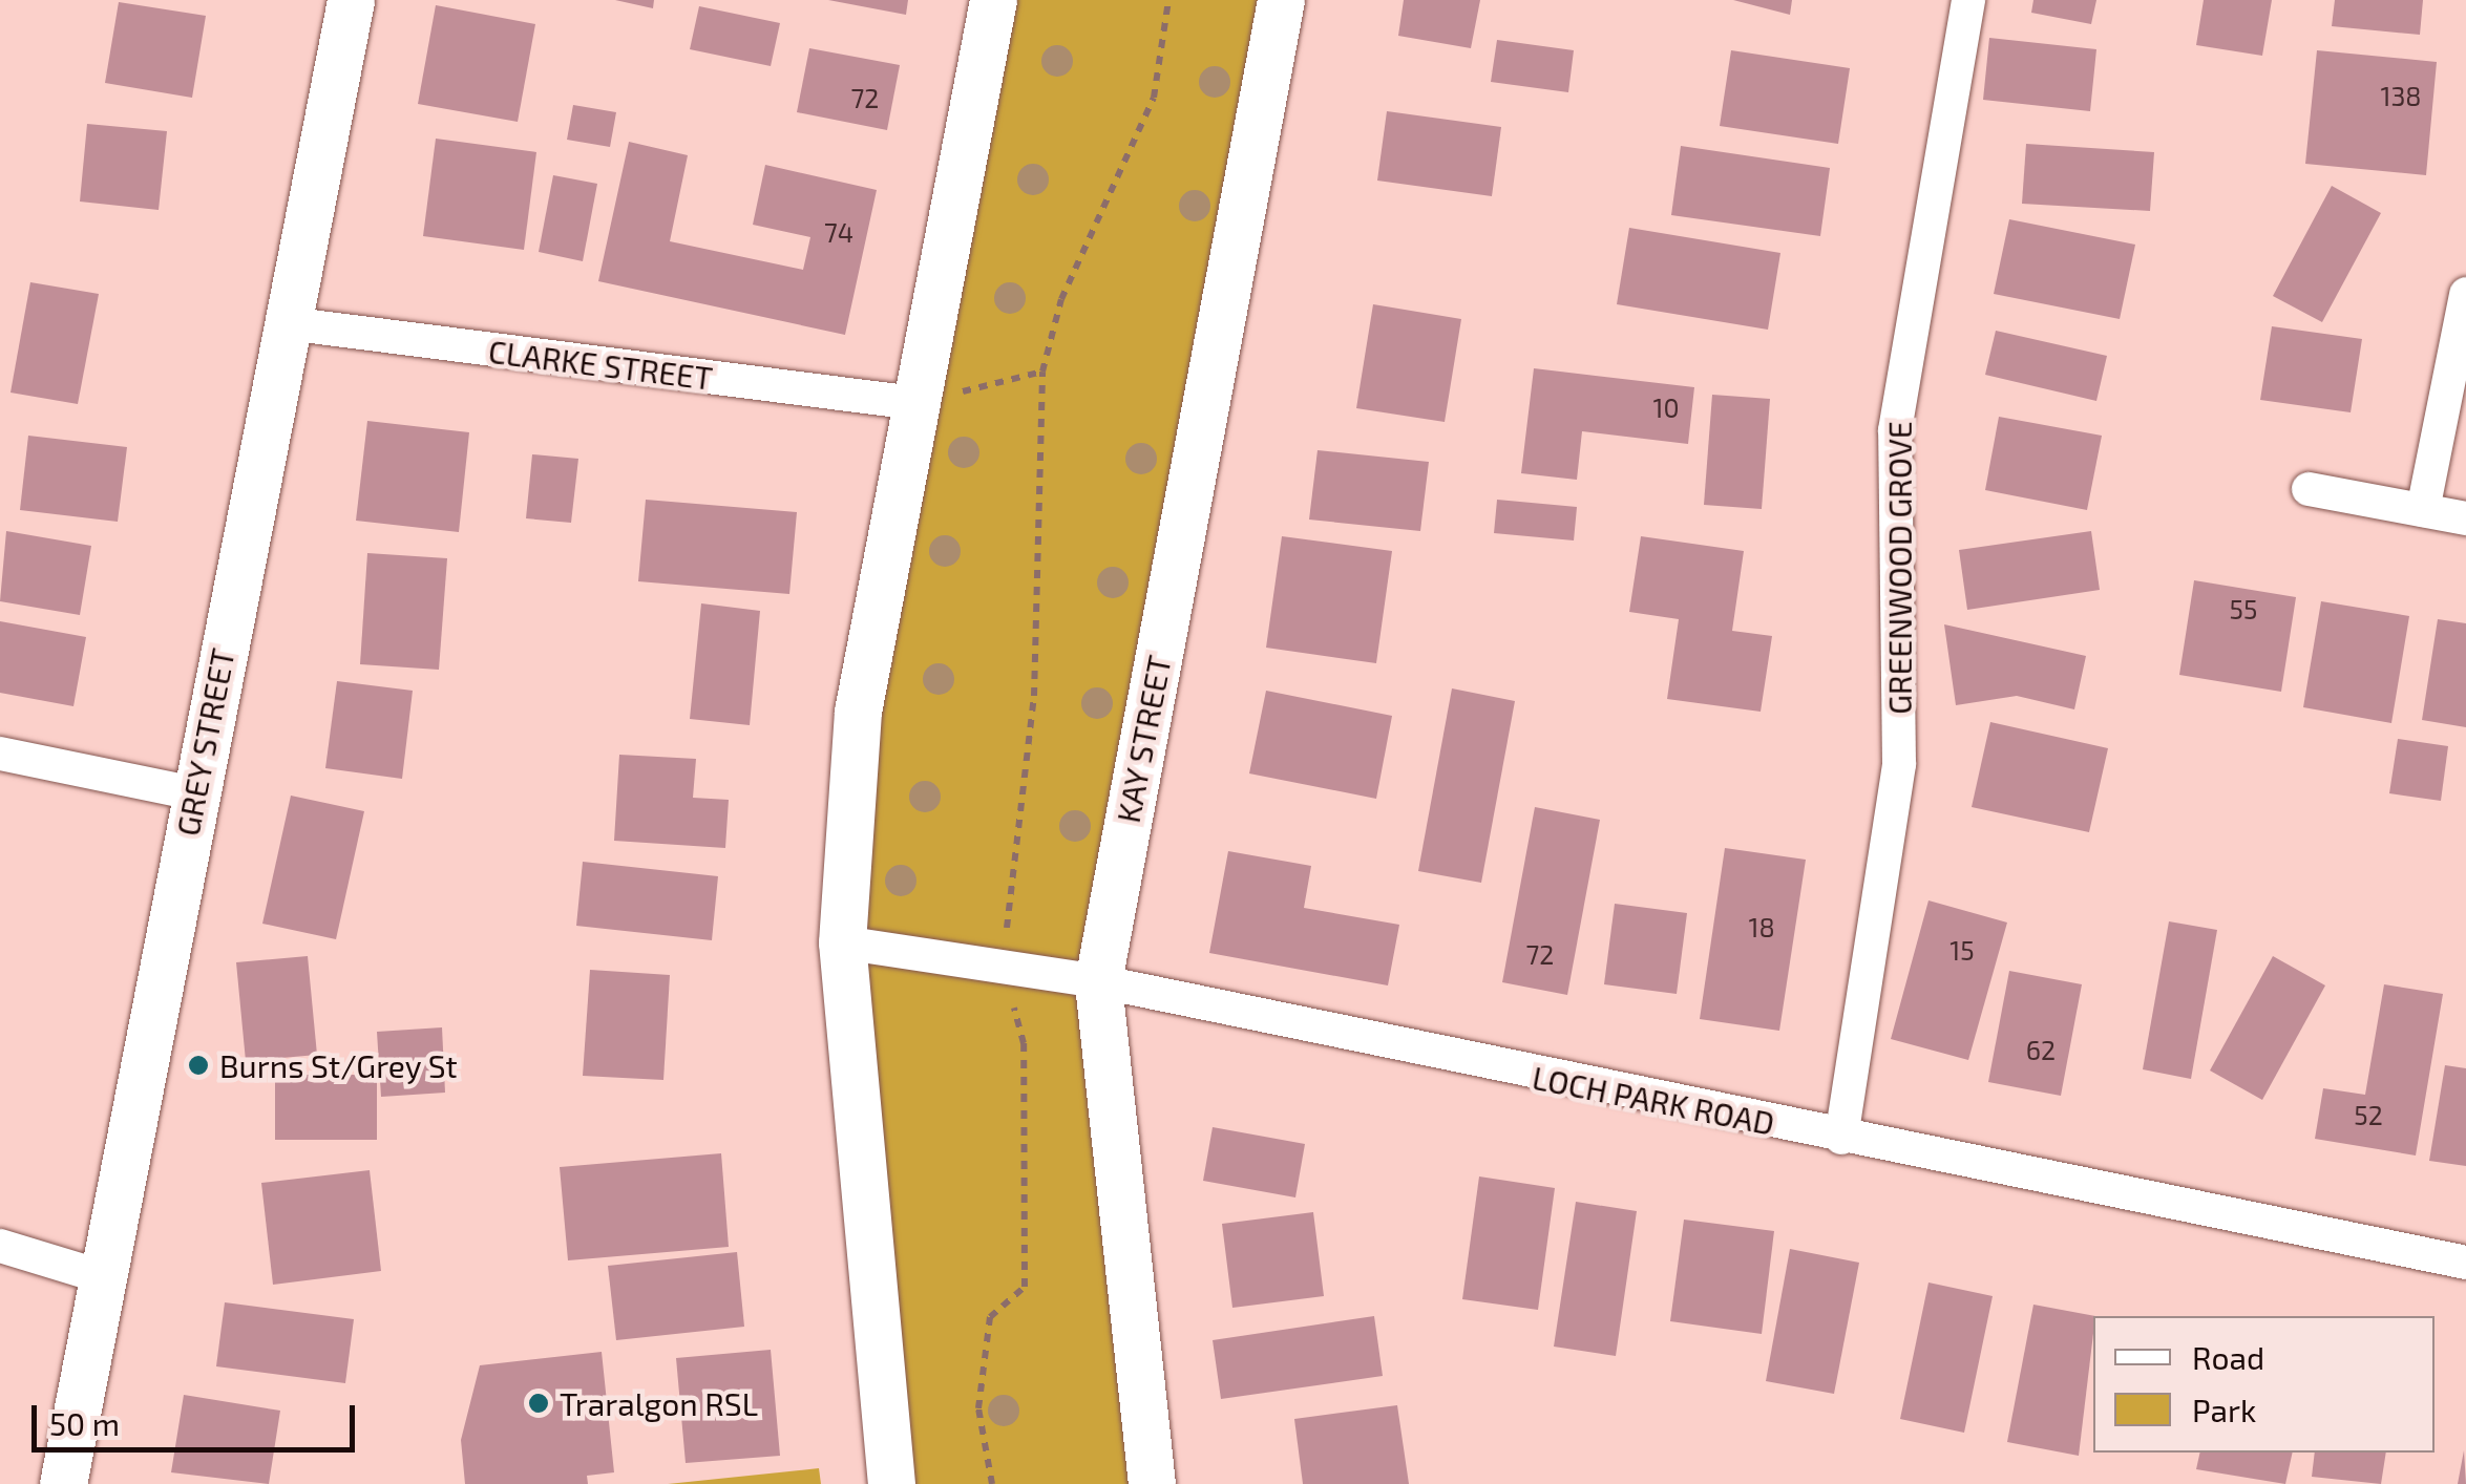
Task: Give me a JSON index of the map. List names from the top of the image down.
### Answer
{
  "streets": {
    "street": [
      "CLARKE STREET",
      "GREENWOOD GROVE",
      "KAY STREET",
      "GREY STREET",
      "LOCH PARK ROAD"
    ]
  },
  "crossings": [
    ["CLARKE STREET", "GREY STREET"],
    ["GREENWOOD GROVE", "LOCH PARK ROAD"],
    ["KAY STREET", "LOCH PARK ROAD"]
  ],
  "places": ["Burns St/Grey St", "Traralgon RSL"],
  "house_numbers": [
    "138",
    "72",
    "74",
    "10",
    "55",
    "18",
    "15",
    "72",
    "62",
    "52"
  ],
  "legend": ["Road", "Park"],
  "scale_bar": "50 m"
}
